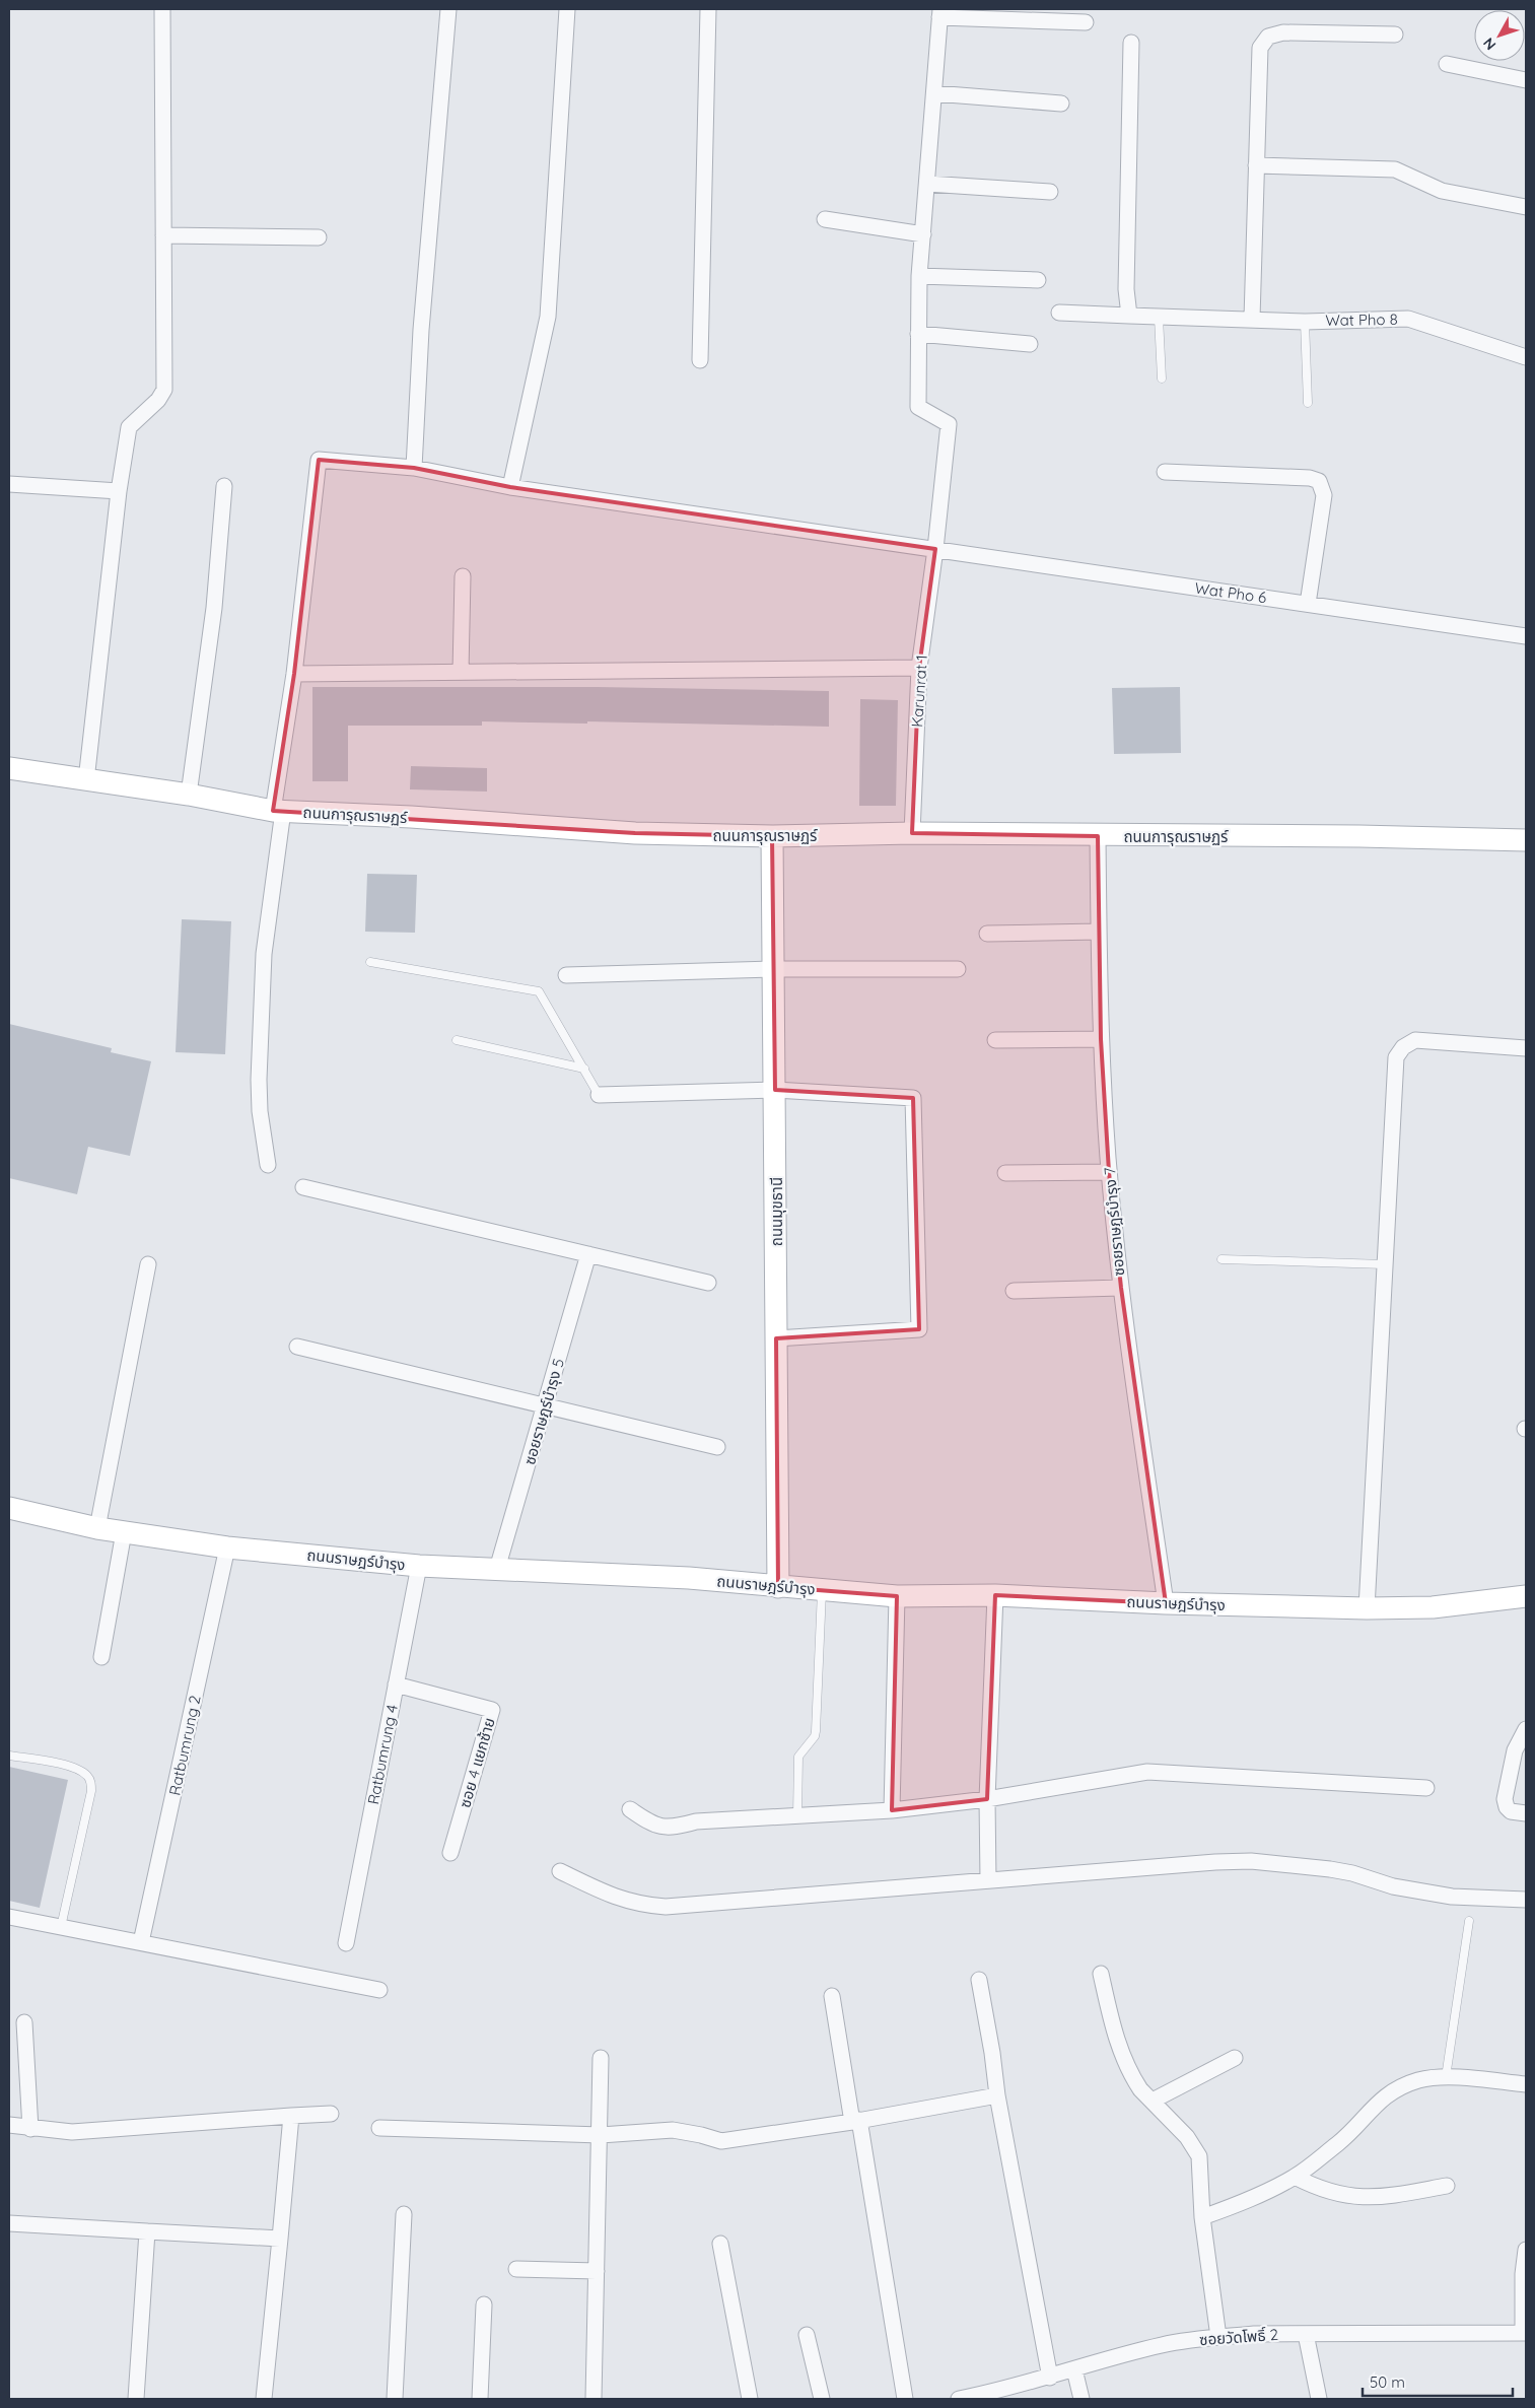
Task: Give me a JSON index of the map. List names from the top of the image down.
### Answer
{
  "streets": {
    "street": [
      "Wat Pho 8",
      "Wat Pho 6",
      "Karunrat 1",
      "ถนนการุณราษฏร์",
      "ถนนมุขธานี",
      "ซอยราษฎร์บำรุง 7",
      "ซอยราษฎร์บำรุง 5",
      "ถนนราษฎร์บำรุง",
      "Ratbumrung 2",
      "Ratbumrung 4",
      "ซอย 4 แยกซ้าย",
      "ซอยวัดโพธิ์ 2"
    ]
  },
  "crossings": [
    ["Wat Pho 6", "Karunrat 1"],
    ["Karunrat 1", "ถนนการุณราษฏร์"],
    ["ถนนการุณราษฏร์", "ถนนมุขธานี"],
    ["ถนนการุณราษฏร์", "ซอยราษฎร์บำรุง 7"],
    ["ถนนมุขธานี", "ถนนราษฎร์บำรุง"],
    ["ซอยราษฎร์บำรุง 7", "ถนนราษฎร์บำรุง"],
    ["ซอยราษฎร์บำรุง 5", "ถนนราษฎร์บำรุง"],
    ["ถนนราษฎร์บำรุง", "Ratbumrung 2"],
    ["ถนนราษฎร์บำรุง", "Ratbumrung 4"],
    ["Ratbumrung 4", "ซอย 4 แยกซ้าย"]
  ],
  "scale_bar": "50 m",
  "north": "bottom left"
}
